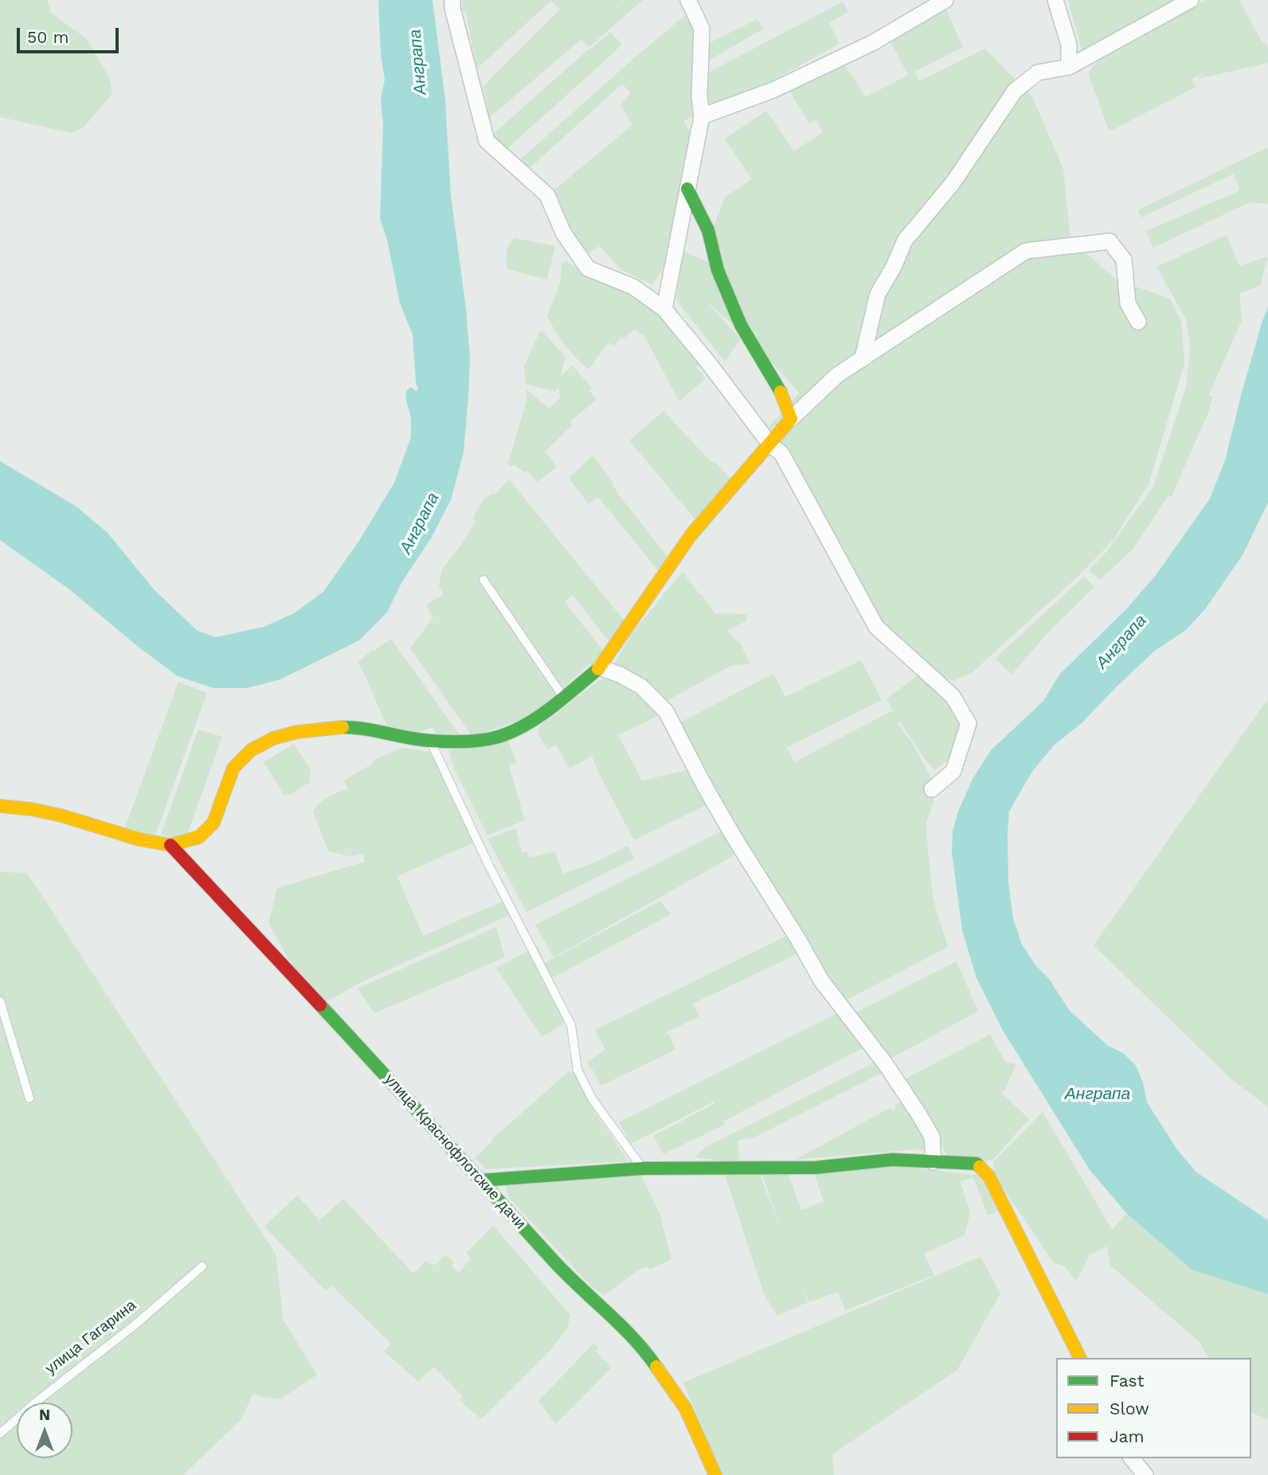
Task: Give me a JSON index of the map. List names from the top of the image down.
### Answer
{
  "streets": {
    "street": ["улица Краснофлотские дачи"],
    "lane": ["улица Гагарина"]
  },
  "water": ["Анграпа"],
  "legend": ["Fast", "Slow", "Jam"],
  "scale_bar": "50 m",
  "north": "top"
}
